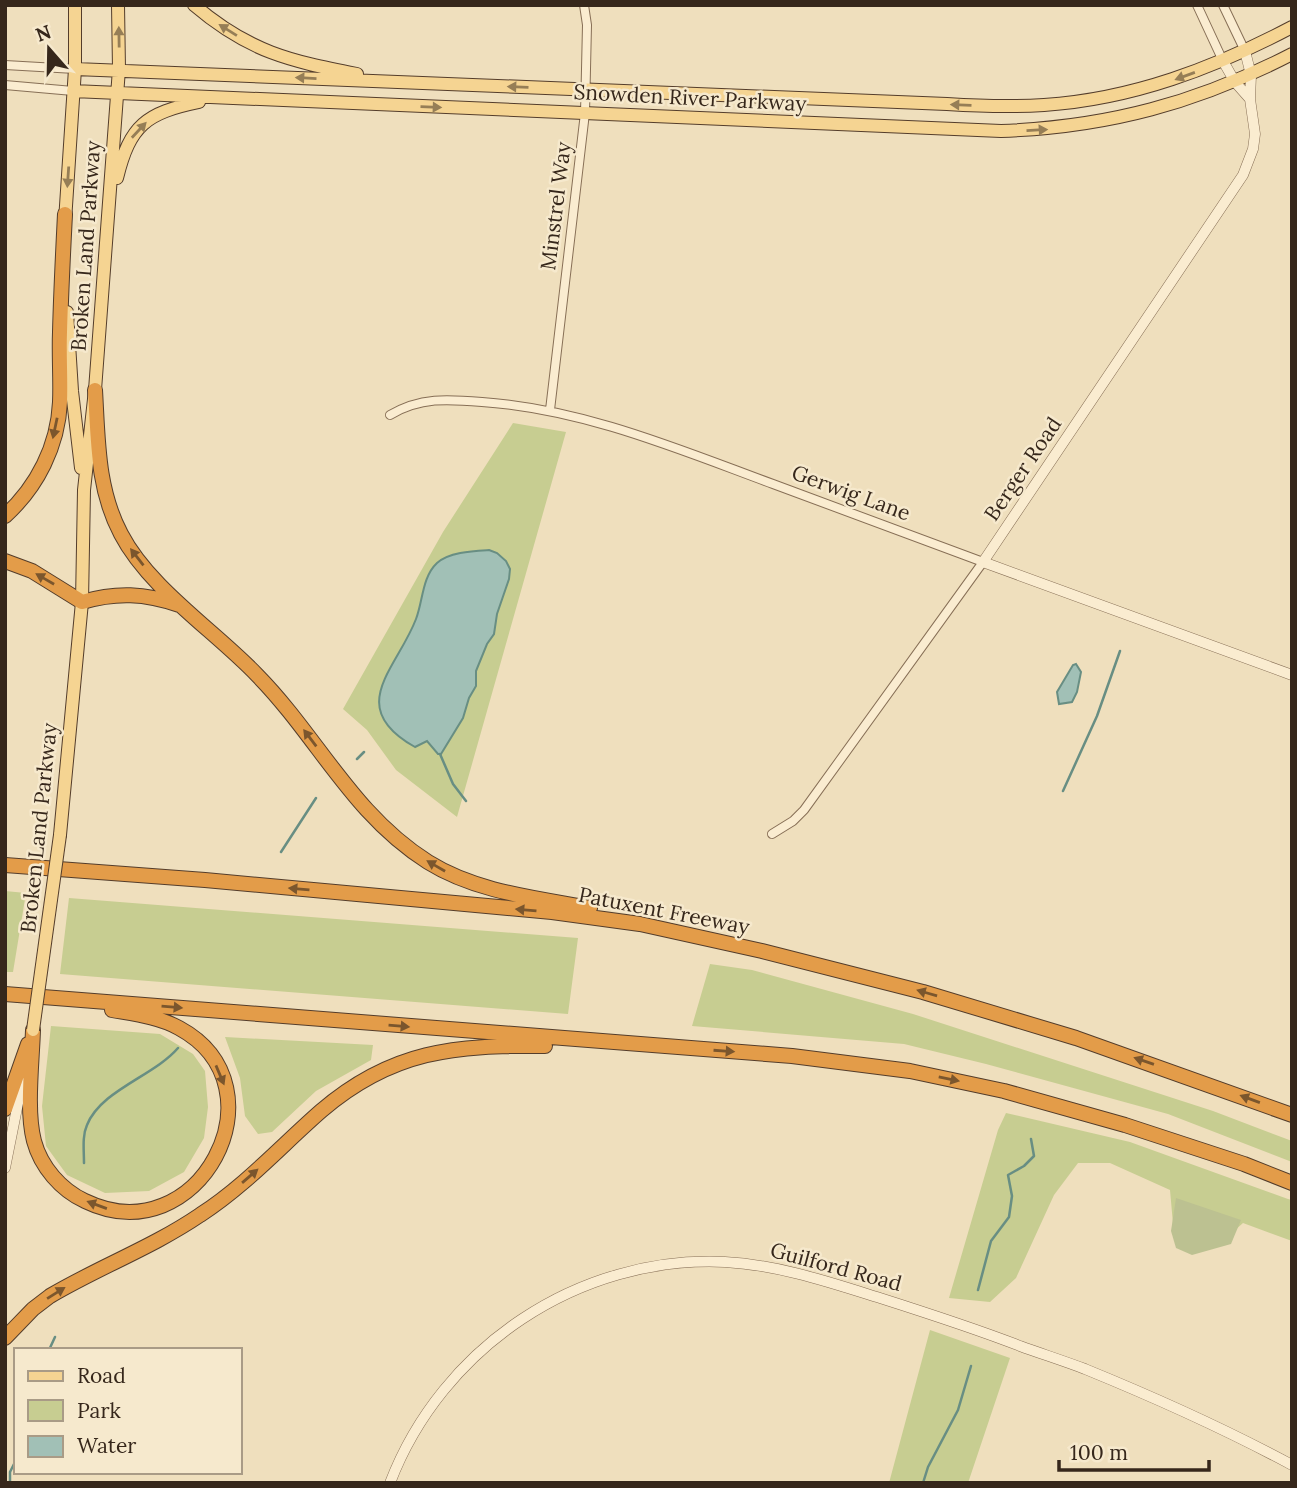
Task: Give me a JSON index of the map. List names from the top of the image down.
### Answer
{
  "streets": {
    "highway": ["Patuxent Freeway"],
    "main road": ["Snowden River Parkway", "Broken Land Parkway"],
    "street": [
      "Minstrel Way",
      "Berger Road",
      "Gerwig Lane",
      "Guilford Road"
    ]
  },
  "crossings": [
    ["Snowden River Parkway", "Minstrel Way"],
    ["Snowden River Parkway", "Broken Land Parkway"],
    ["Snowden River Parkway", "Berger Road"],
    ["Minstrel Way", "Gerwig Lane"],
    ["Berger Road", "Gerwig Lane"]
  ],
  "legend": ["Road", "Park", "Water"],
  "scale_bar": "100 m",
  "north": "top"
}
